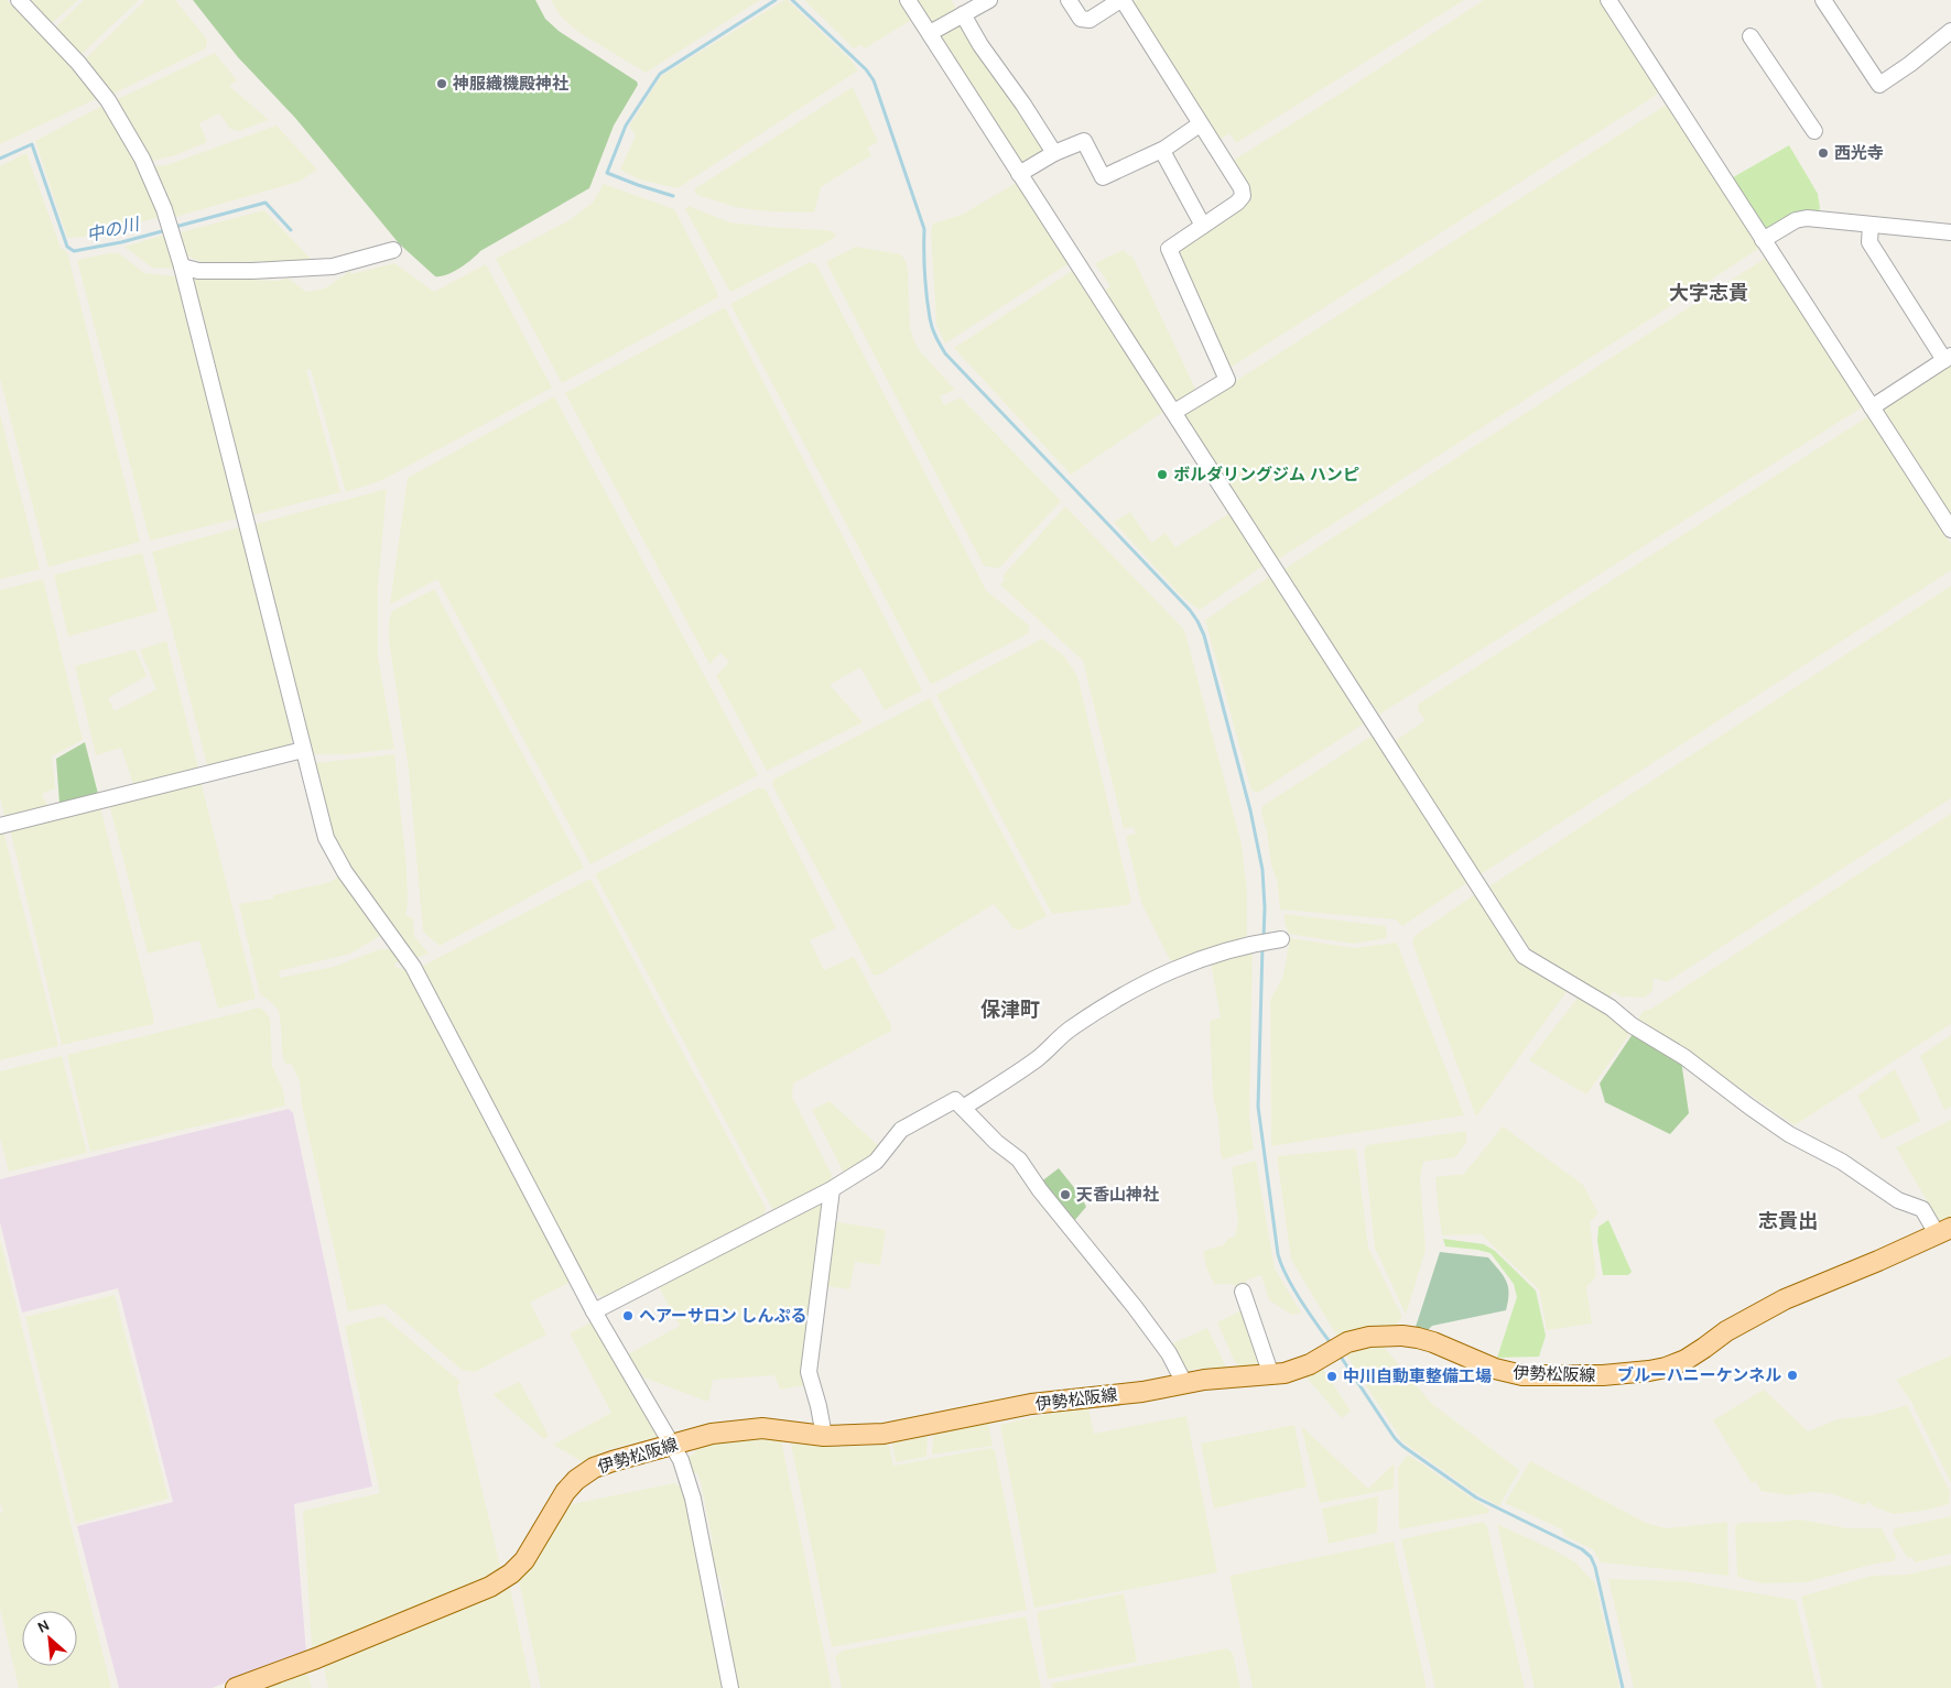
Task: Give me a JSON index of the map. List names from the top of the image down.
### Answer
{
  "streets": {
    "main road": ["伊勢松阪線"]
  },
  "districts": ["大字志貴", "保津町", "志貴出"],
  "water": ["中の川"],
  "places": [
    "神服織機殿神社",
    "西光寺",
    "ボルダリングジム ハンピ",
    "天香山神社",
    "ヘアーサロン しんぷる",
    "ブルーハニーケンネル",
    "中川自動車整備工場"
  ],
  "north": "top left"
}
